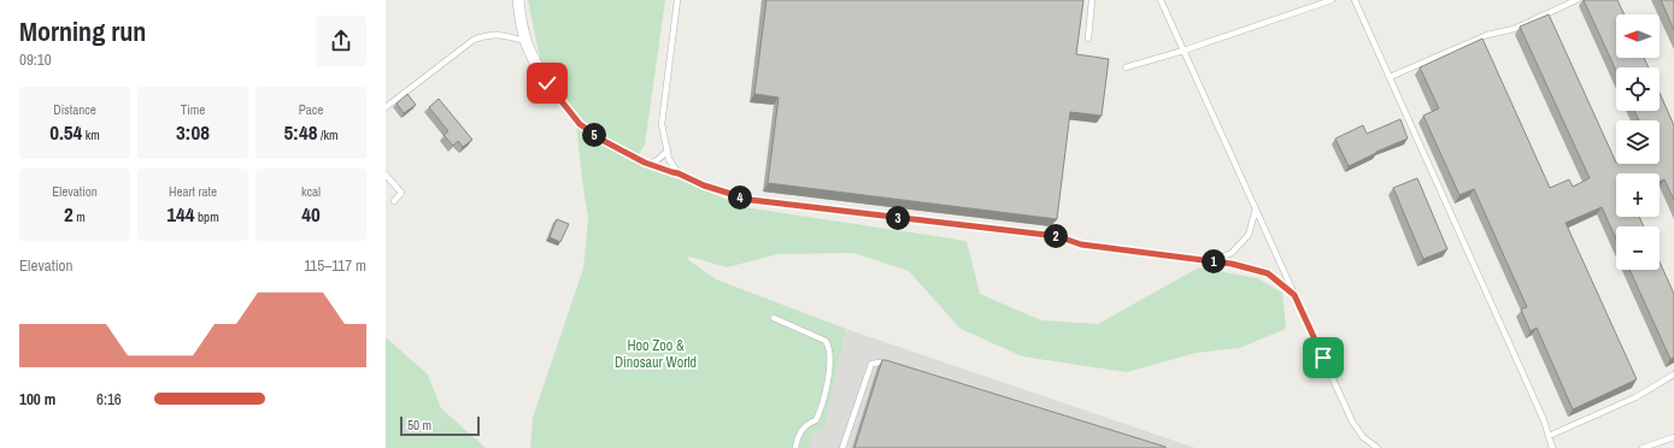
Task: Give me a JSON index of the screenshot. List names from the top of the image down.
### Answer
{
  "parks": ["Hoo Zoo & Dinosaur World"],
  "scale_bar": "50 m",
  "north": "left",
  "page": {
    "heading": ["Morning run", "09:10"],
    "map_buttons": ["+", "−"],
    "stats": [
      ["Distance", "0.54 km"],
      ["Time", "3:08"],
      ["Pace", "5:48 /km"],
      ["Elevation", "2 m"],
      ["Heart rate", "144 bpm"],
      ["kcal", "40"]
    ],
    "pins": [
      "5",
      "4",
      "3",
      "2",
      "1"
    ],
    "chart": ["Elevation", "115–117 m"],
    "list": [
      {
        "name": "100 m",
        "note": "6:16"
      }
    ],
    "scale": "50 m"
  }
}
